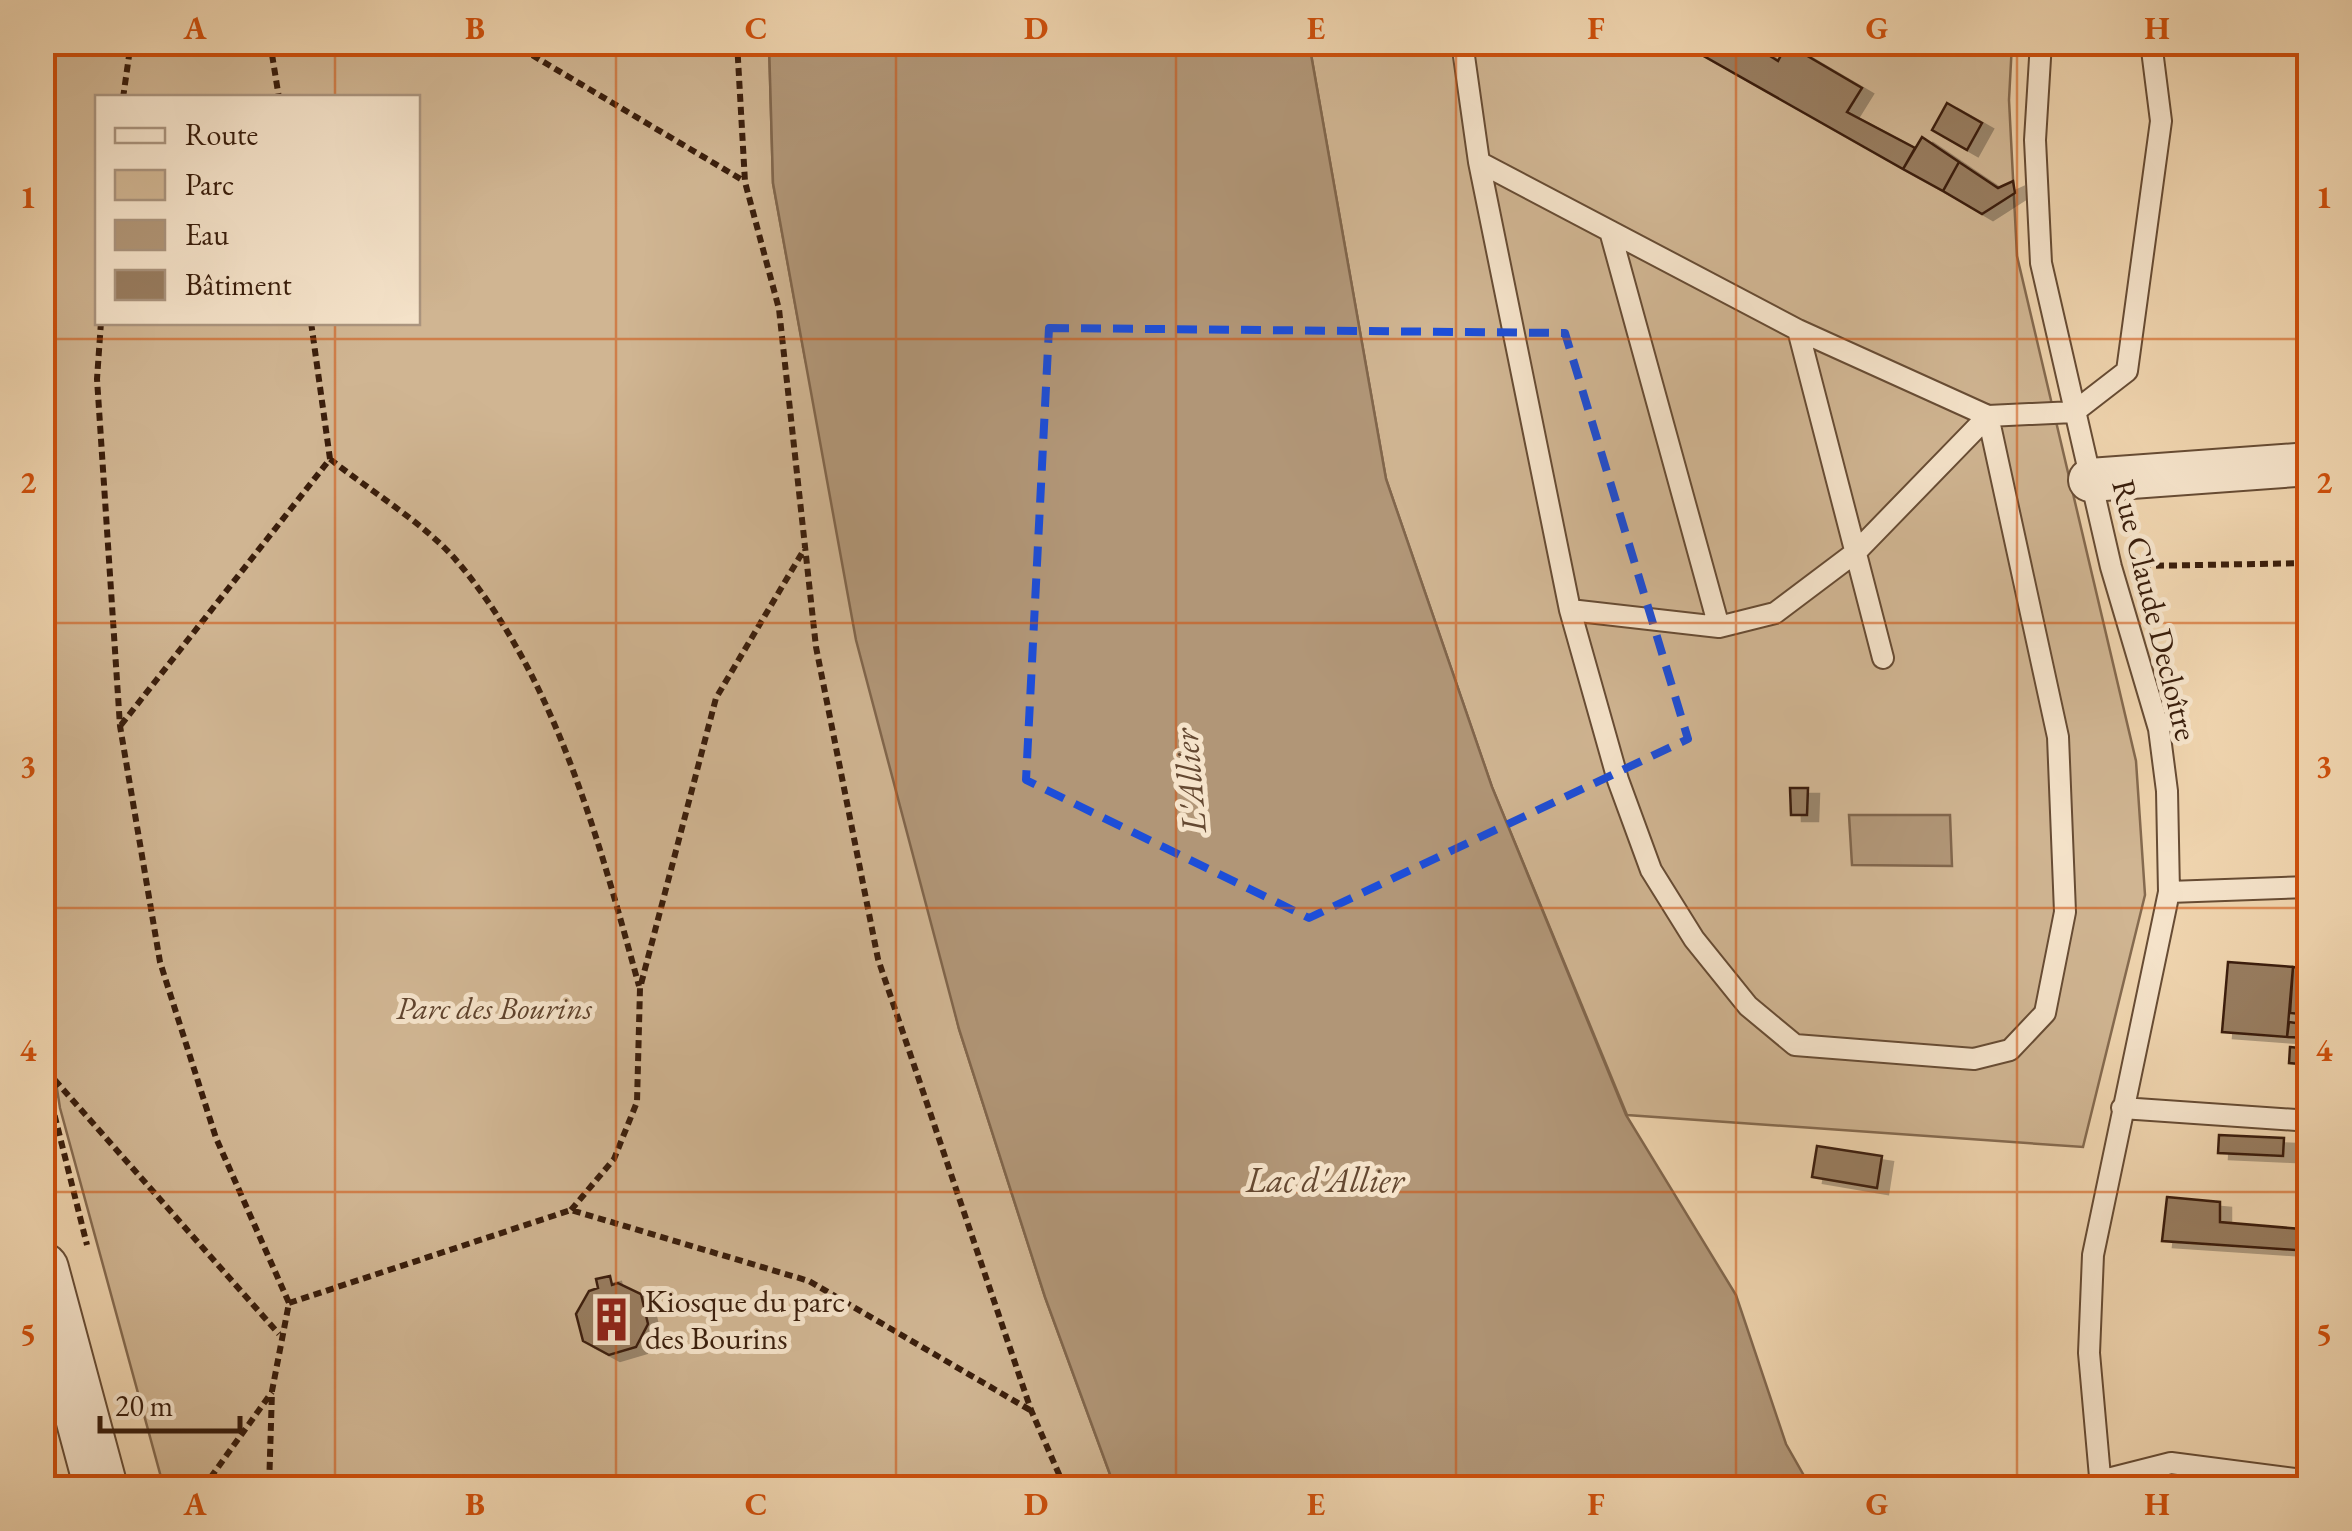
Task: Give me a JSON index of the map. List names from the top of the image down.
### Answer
{
  "streets": {
    "lane": ["Rue Claude Decloître"]
  },
  "water": ["L'Allier", "Lac d'Allier"],
  "parks": ["Parc des Bourins"],
  "places": {
    "building": ["Kiosque du parc des Bourins"]
  },
  "legend": [
    "Route",
    "Parc",
    "Eau",
    "Bâtiment"
  ],
  "scale_bar": "20 m",
  "grid": {
    "columns": [
      "A",
      "B",
      "C",
      "D",
      "E",
      "F",
      "G",
      "H"
    ],
    "rows": [
      "1",
      "2",
      "3",
      "4",
      "5"
    ]
  }
}
